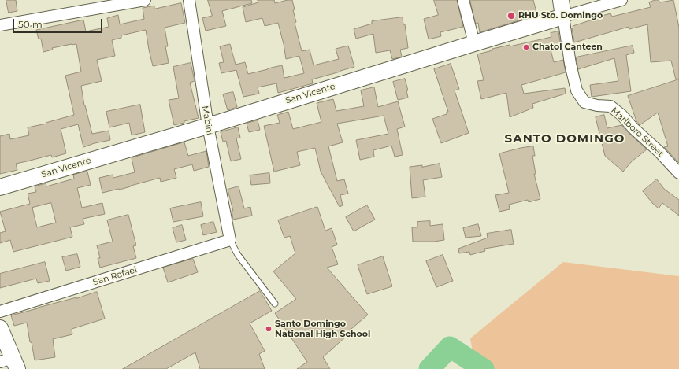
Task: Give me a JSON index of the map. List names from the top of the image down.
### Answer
{
  "streets": {
    "main road": ["San Vicente"],
    "street": ["Mabini", "Marlboro Street", "San Rafael"]
  },
  "crossings": [
    ["San Vicente", "Mabini"],
    ["San Vicente", "Marlboro Street"],
    ["Mabini", "San Rafael"]
  ],
  "districts": ["SANTO DOMINGO"],
  "places": ["RHU Sto. Domingo", "Chatol Canteen", "Santo Domingo National High School"],
  "scale_bar": "50 m"
}
